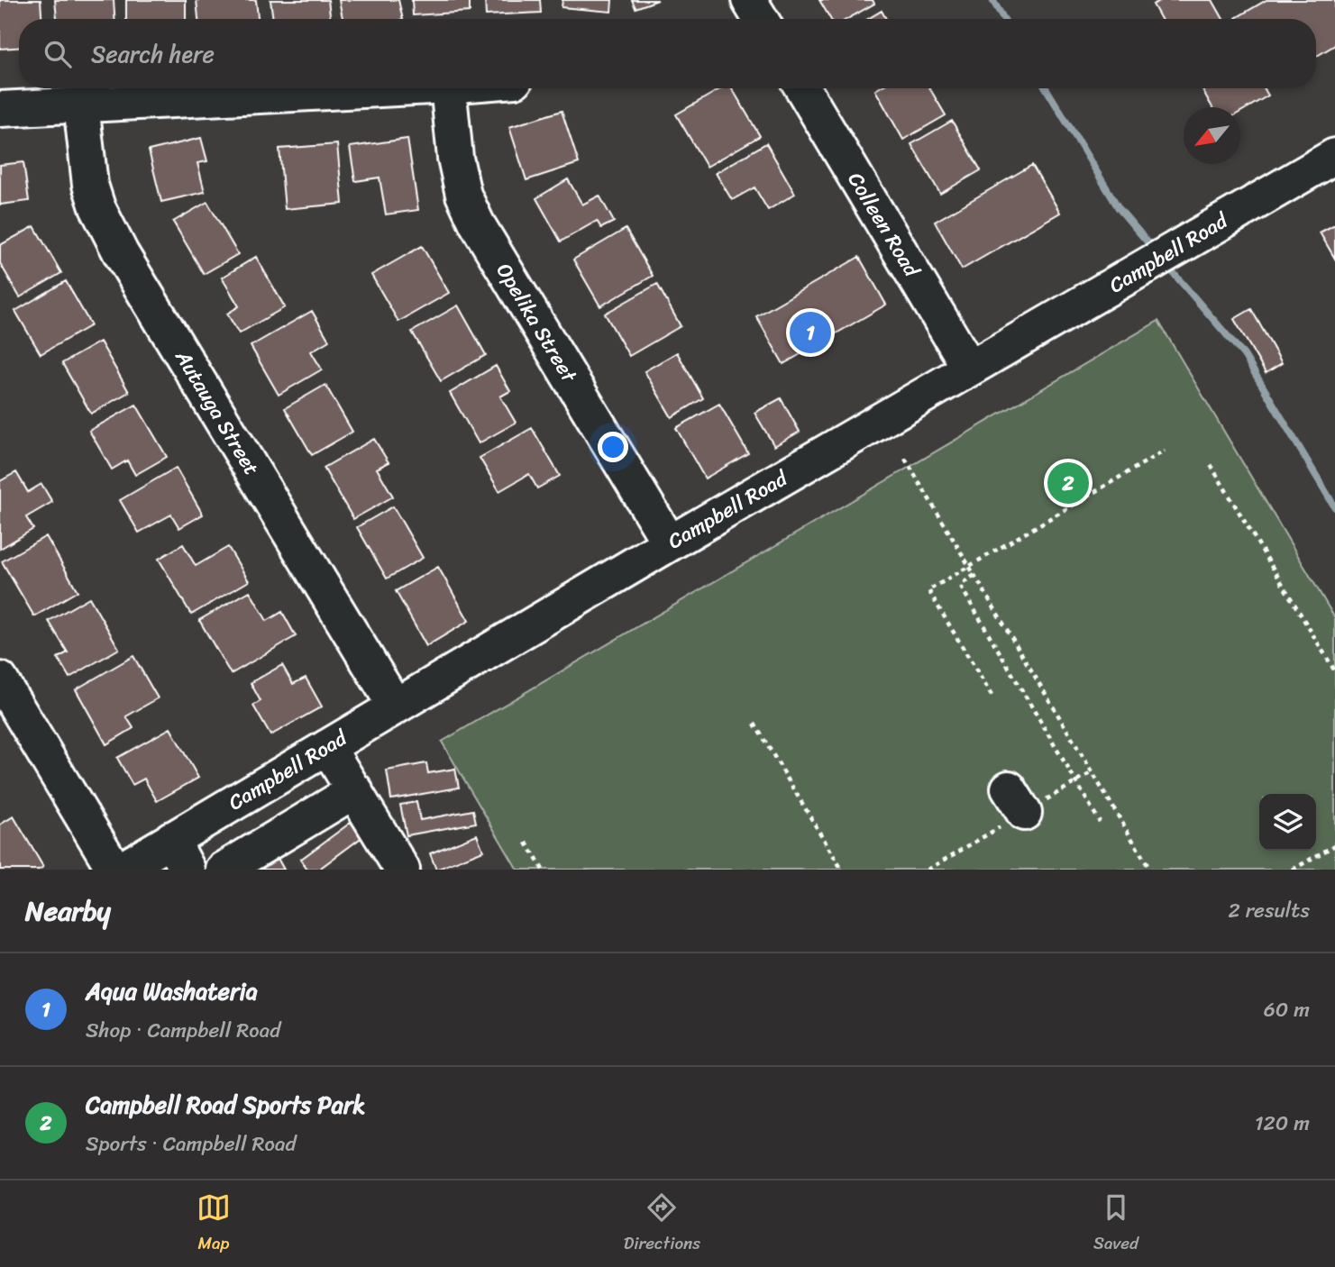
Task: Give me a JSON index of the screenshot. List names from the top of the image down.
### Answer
{
  "streets": {
    "street": [
      "Colleen Road",
      "Campbell Road",
      "Opelika Street",
      "Autauga Street"
    ]
  },
  "crossings": [
    ["Colleen Road", "Campbell Road"],
    ["Campbell Road", "Opelika Street"],
    ["Campbell Road", "Autauga Street"]
  ],
  "north": "bottom left",
  "page": {
    "search": "Search here",
    "pins": ["1", "2"],
    "heading": ["Nearby", "2 results"],
    "list": [
      {
        "mark": "1",
        "name": "Aqua Washateria",
        "note": "Shop · Campbell Road",
        "value": "60 m"
      },
      {
        "mark": "2",
        "name": "Campbell Road Sports Park",
        "note": "Sports · Campbell Road",
        "value": "120 m"
      }
    ],
    "nav": ["Map", "Directions", "Saved"]
  }
}
